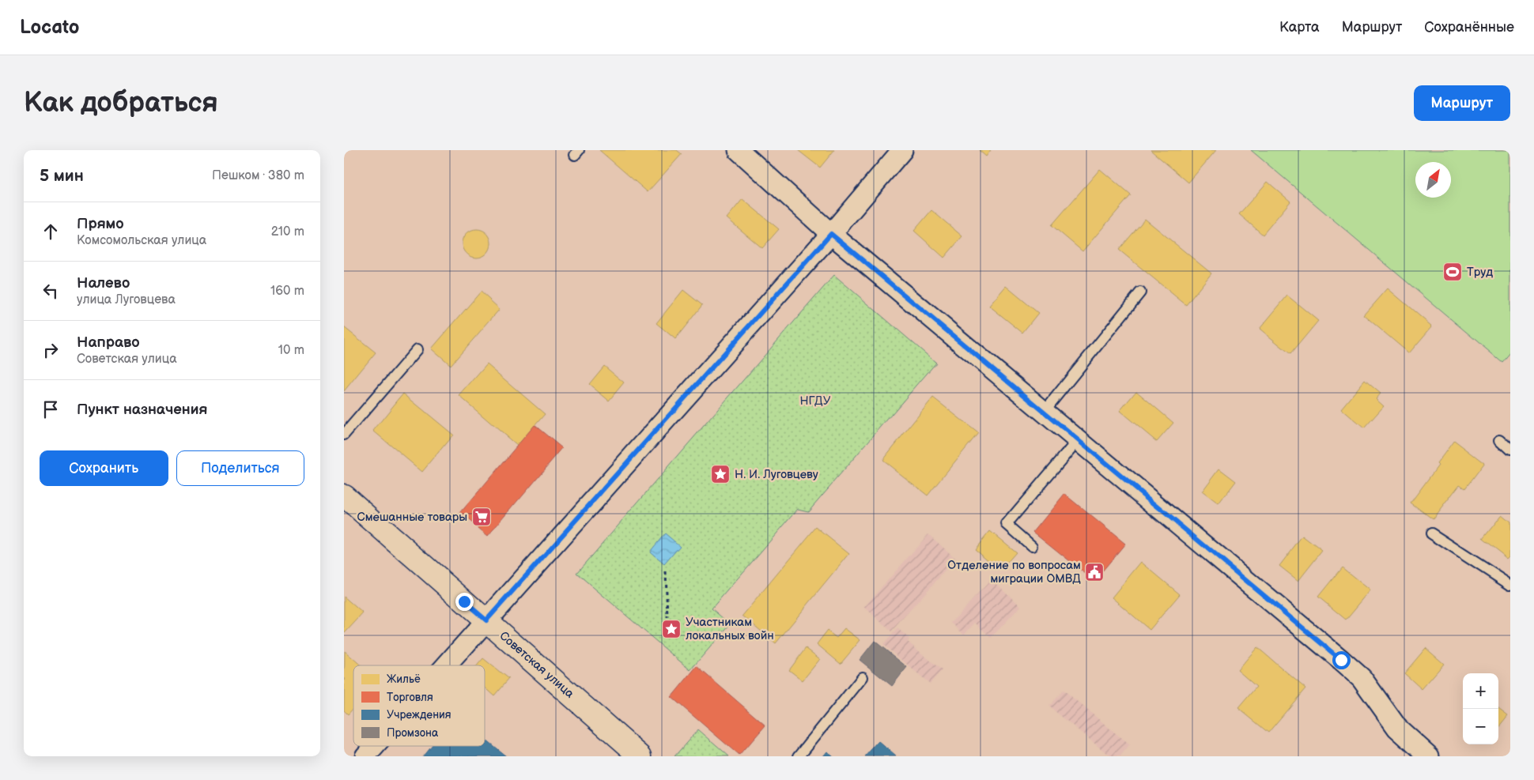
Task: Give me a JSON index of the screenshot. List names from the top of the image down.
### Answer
{
  "streets": {
    "street": ["Советская улица"]
  },
  "parks": ["НГДУ"],
  "places": {
    "sports": ["Труд"],
    "place": ["Н. И. Луговцеву", "Участникам локальных войн"],
    "supermarket": ["Смешанные товары"],
    "public building": ["Отделение по вопросам миграции ОМВД"]
  },
  "legend": [
    "Жильё",
    "Торговля",
    "Учреждения",
    "Промзона"
  ],
  "north": "top right",
  "page": {
    "header": "Locato",
    "nav": ["Карта", "Маршрут", "Сохранённые"],
    "buttons": [
      "Маршрут",
      ["Сохранить", "Поделиться"]
    ],
    "title": "Как добраться",
    "heading": ["5 мин", "Пешком · 380 m"],
    "list": [
      ["Прямо", "Комсомольская улица", "210 m"],
      ["Налево", "улица Луговцева", "160 m"],
      ["Направо", "Советская улица", "10 m"],
      "Пункт назначения"
    ],
    "map_buttons": ["+", "−"]
  }
}
